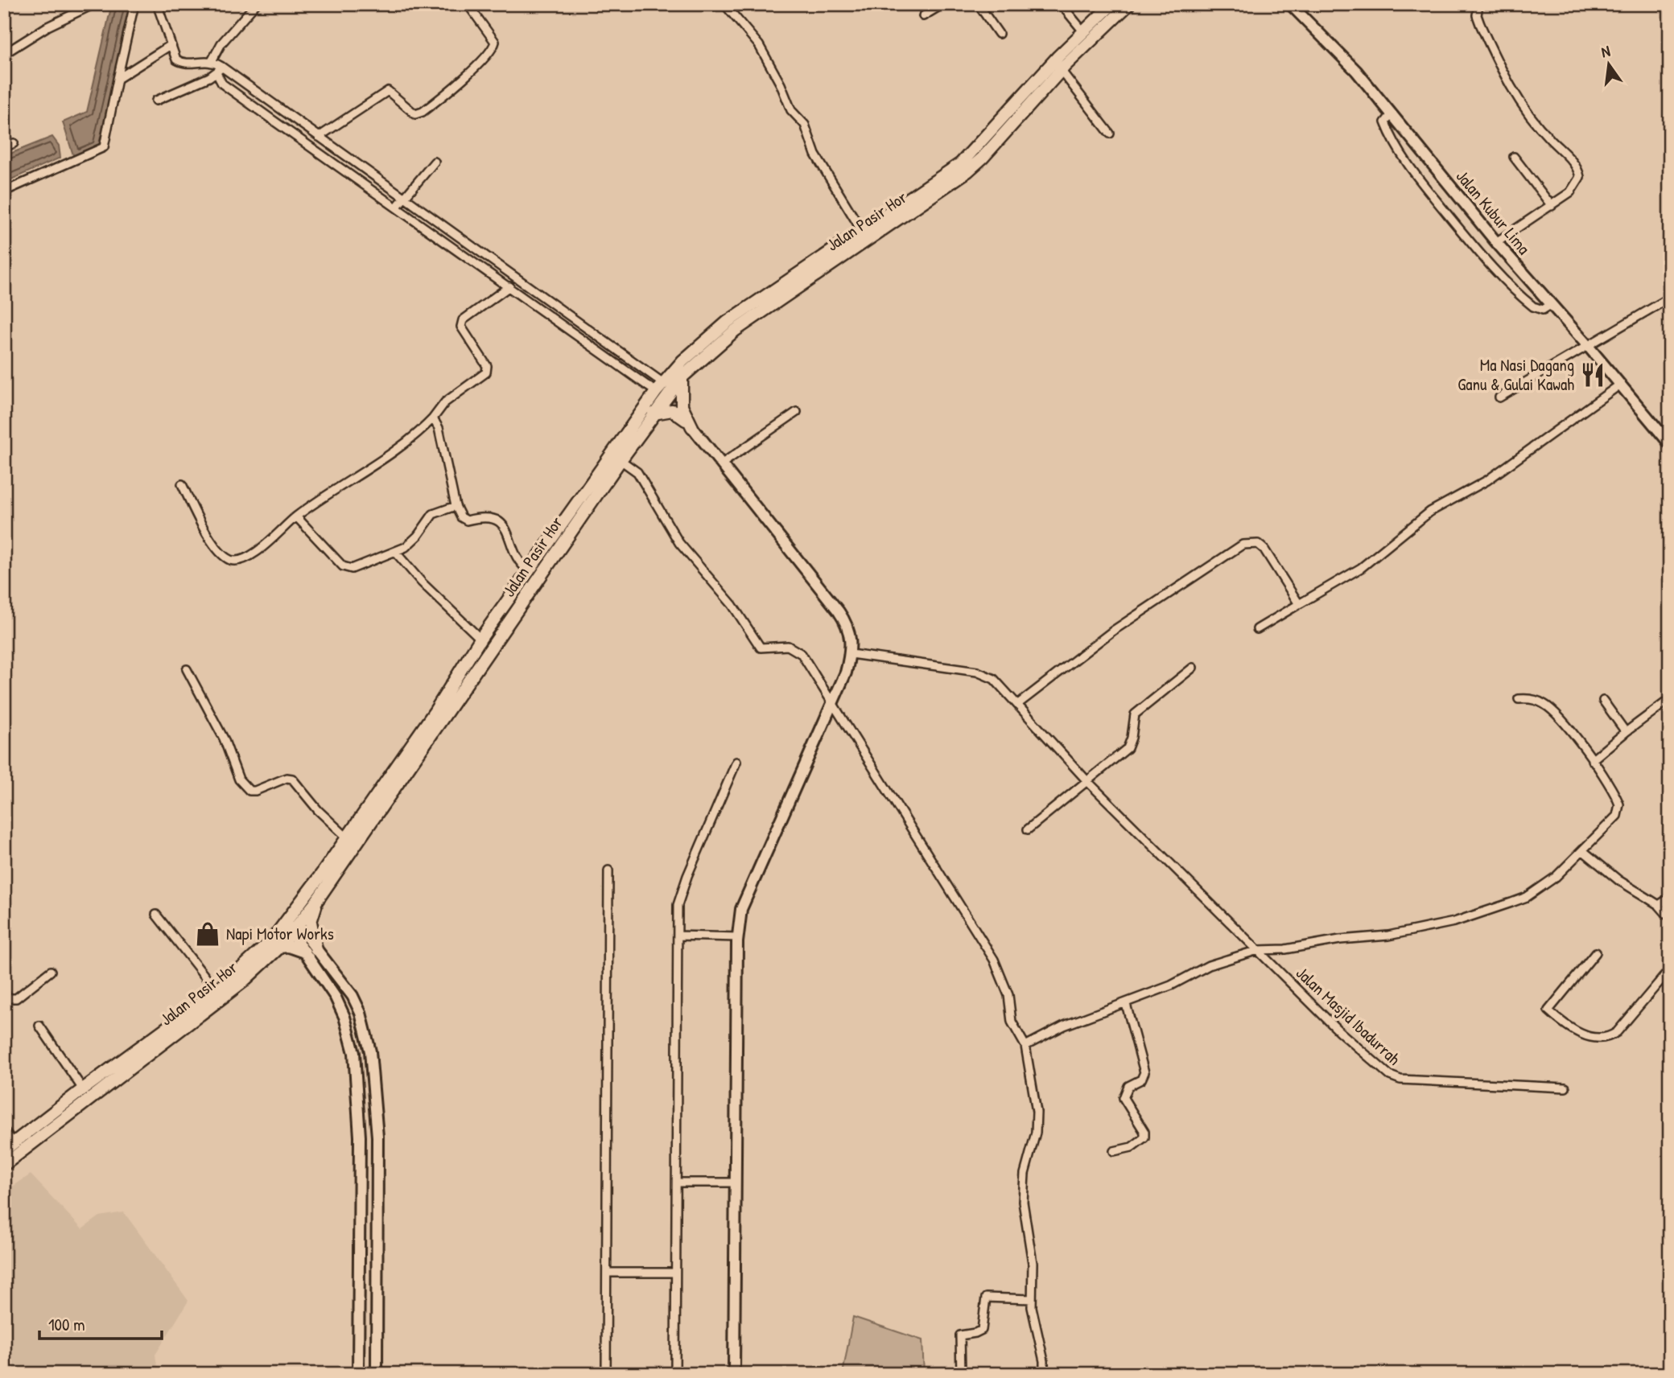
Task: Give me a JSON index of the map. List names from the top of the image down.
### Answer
{
  "streets": {
    "main road": ["Jalan Pasir Hor"],
    "street": ["Jalan Kubur Lima", "Jalan Masjid Ibadurrah"]
  },
  "places": {
    "restaurant": ["Ma Nasi Dagang Ganu & Gulai Kawah"],
    "shop": ["Napi Motor Works"]
  },
  "scale_bar": "100 m",
  "north": "top"
}
